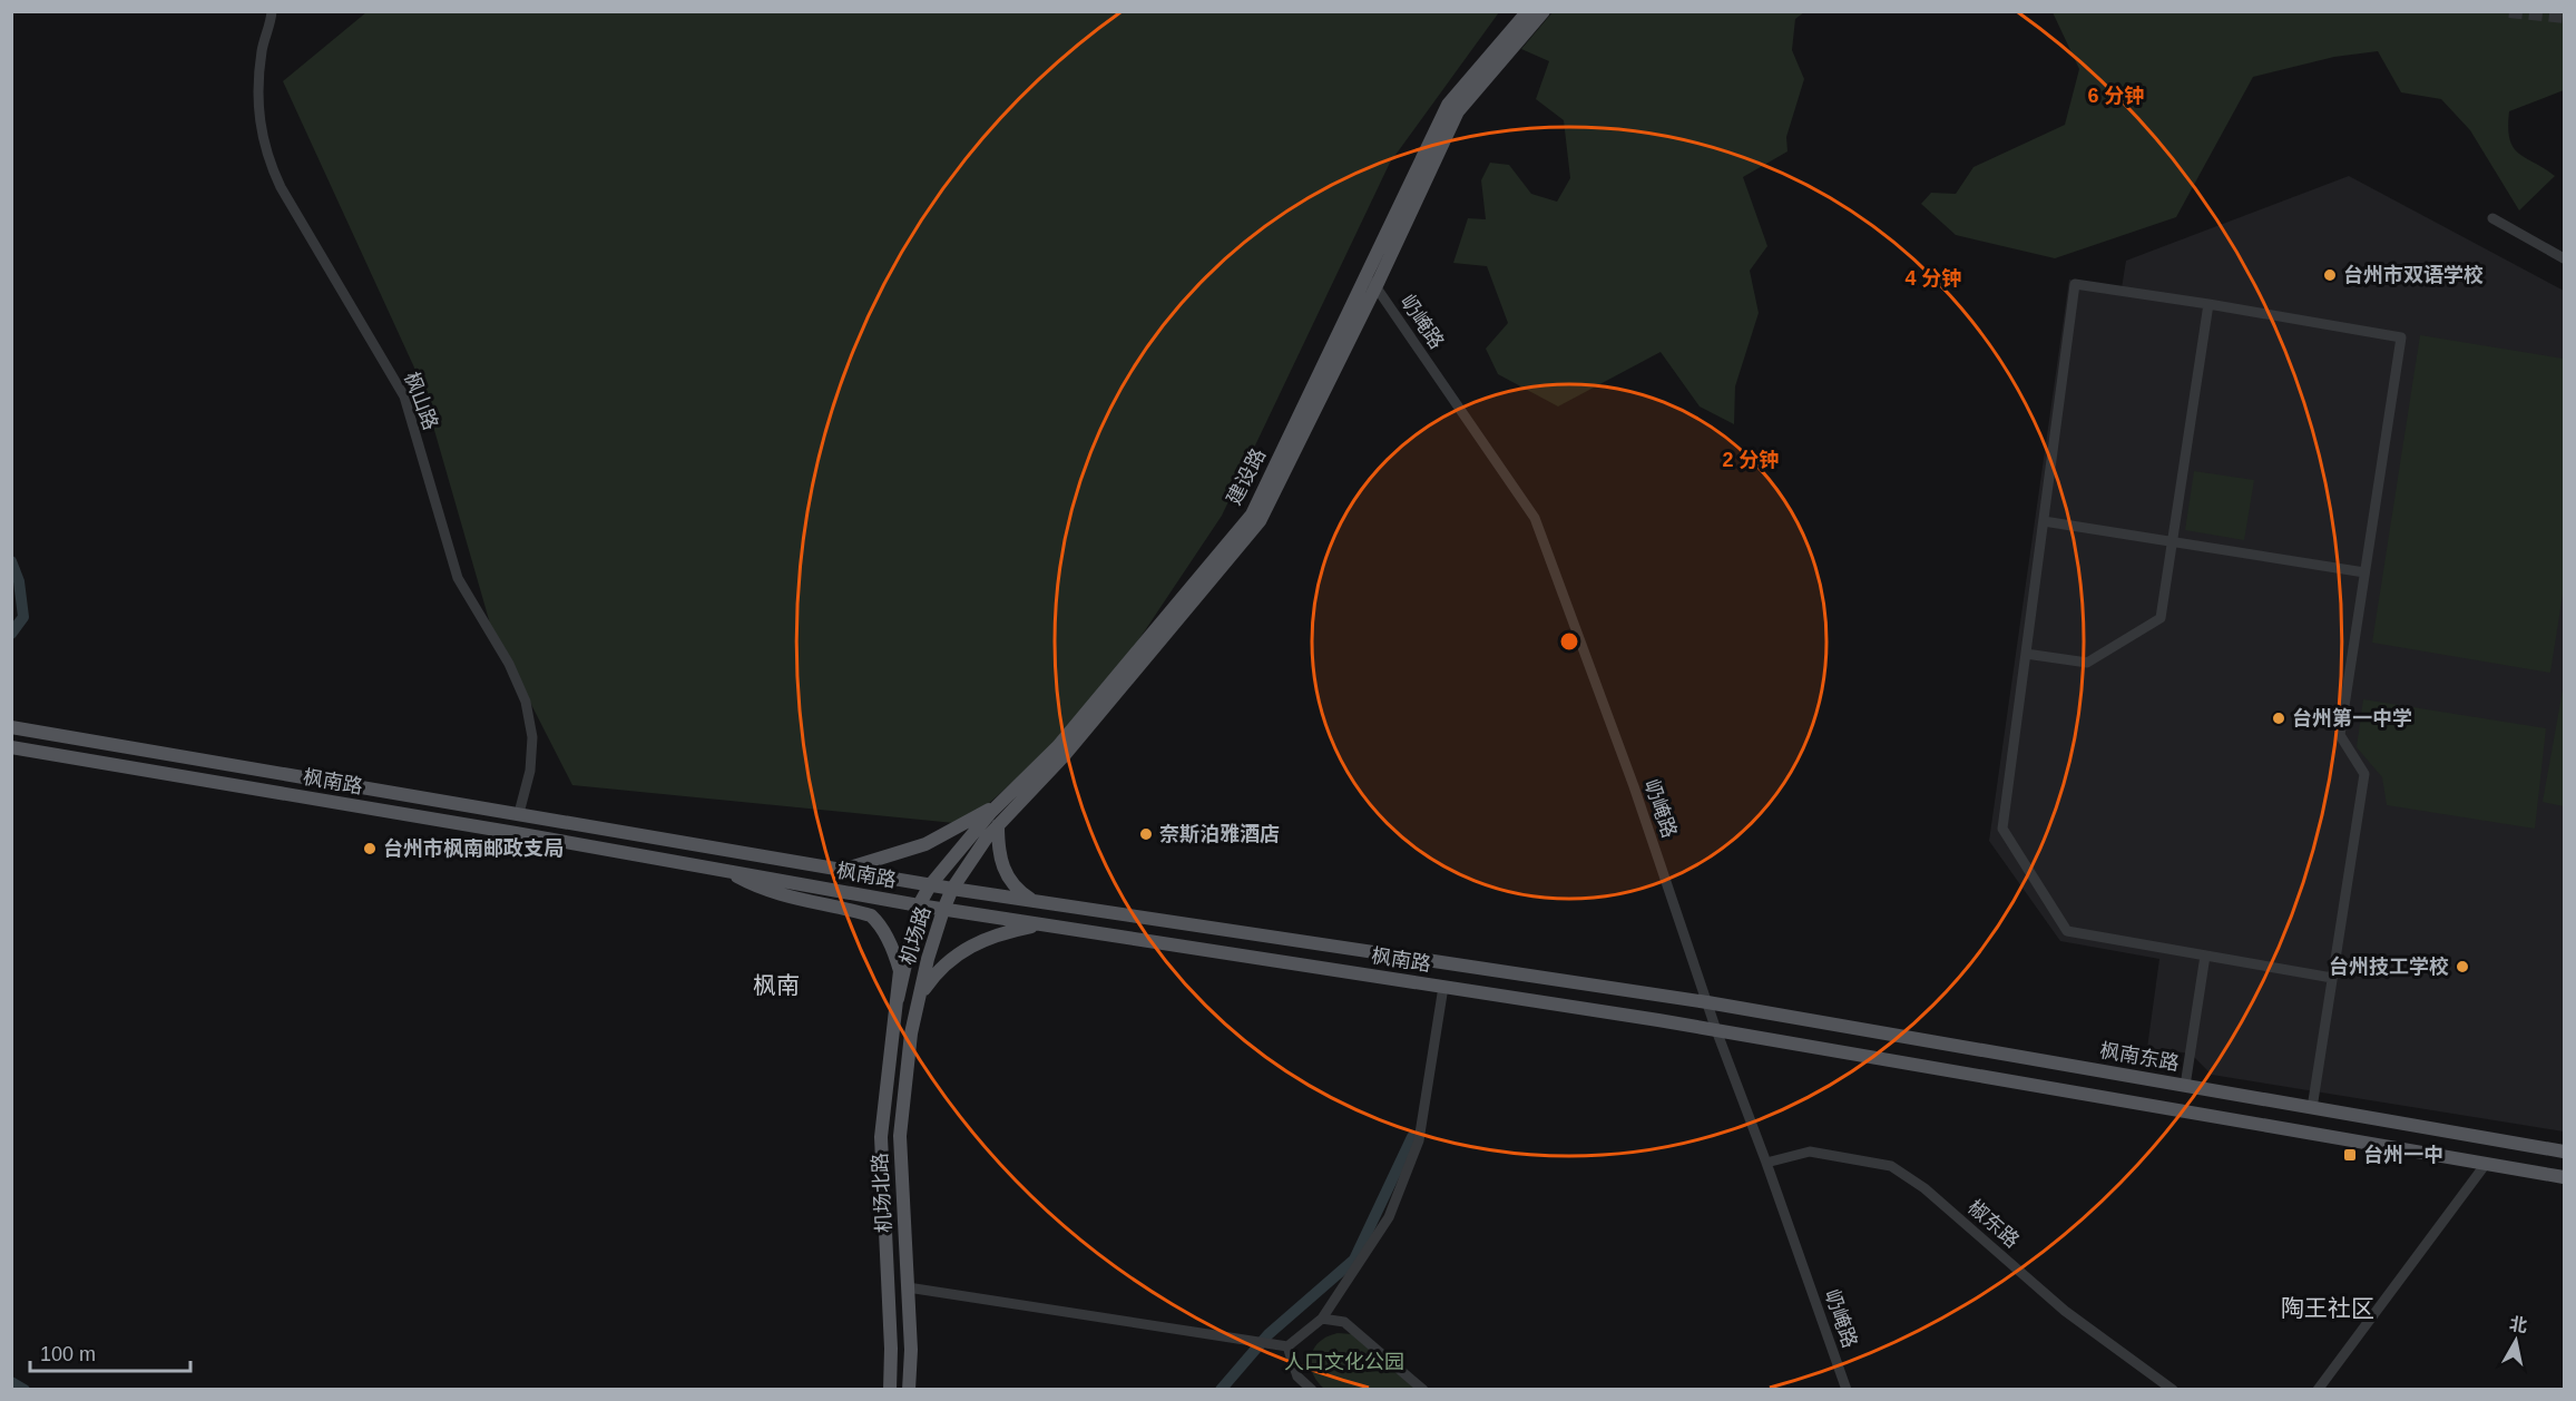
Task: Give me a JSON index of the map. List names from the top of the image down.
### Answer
{
  "streets": {
    "main road": [
      "建设路",
      "枫南路",
      "机场路",
      "枫南东路",
      "机场北路"
    ],
    "street": ["屷崦路", "枫山路", "椒东路"]
  },
  "crossings": [
    ["屷崦路", "建设路"],
    ["屷崦路", "枫南路"],
    ["屷崦路", "枫南东路"],
    ["屷崦路", "椒东路"],
    ["枫山路", "枫南路"],
    ["建设路", "枫南路"],
    ["建设路", "机场路"],
    ["枫南路", "机场路"],
    ["枫南路", "枫南东路"],
    ["机场路", "机场北路"]
  ],
  "districts": ["枫南", "陶王社区"],
  "parks": ["人口文化公园"],
  "places": {
    "other": [
      "台州市双语学校",
      "台州第一中学",
      "奈斯泊雅酒店",
      "台州市枫南邮政支局",
      "台州技工学校"
    ],
    "transit": ["台州一中"]
  },
  "scale_bar": "100 m",
  "north": "top",
  "rings": ["6 分钟", "4 分钟", "2 分钟"]
}
